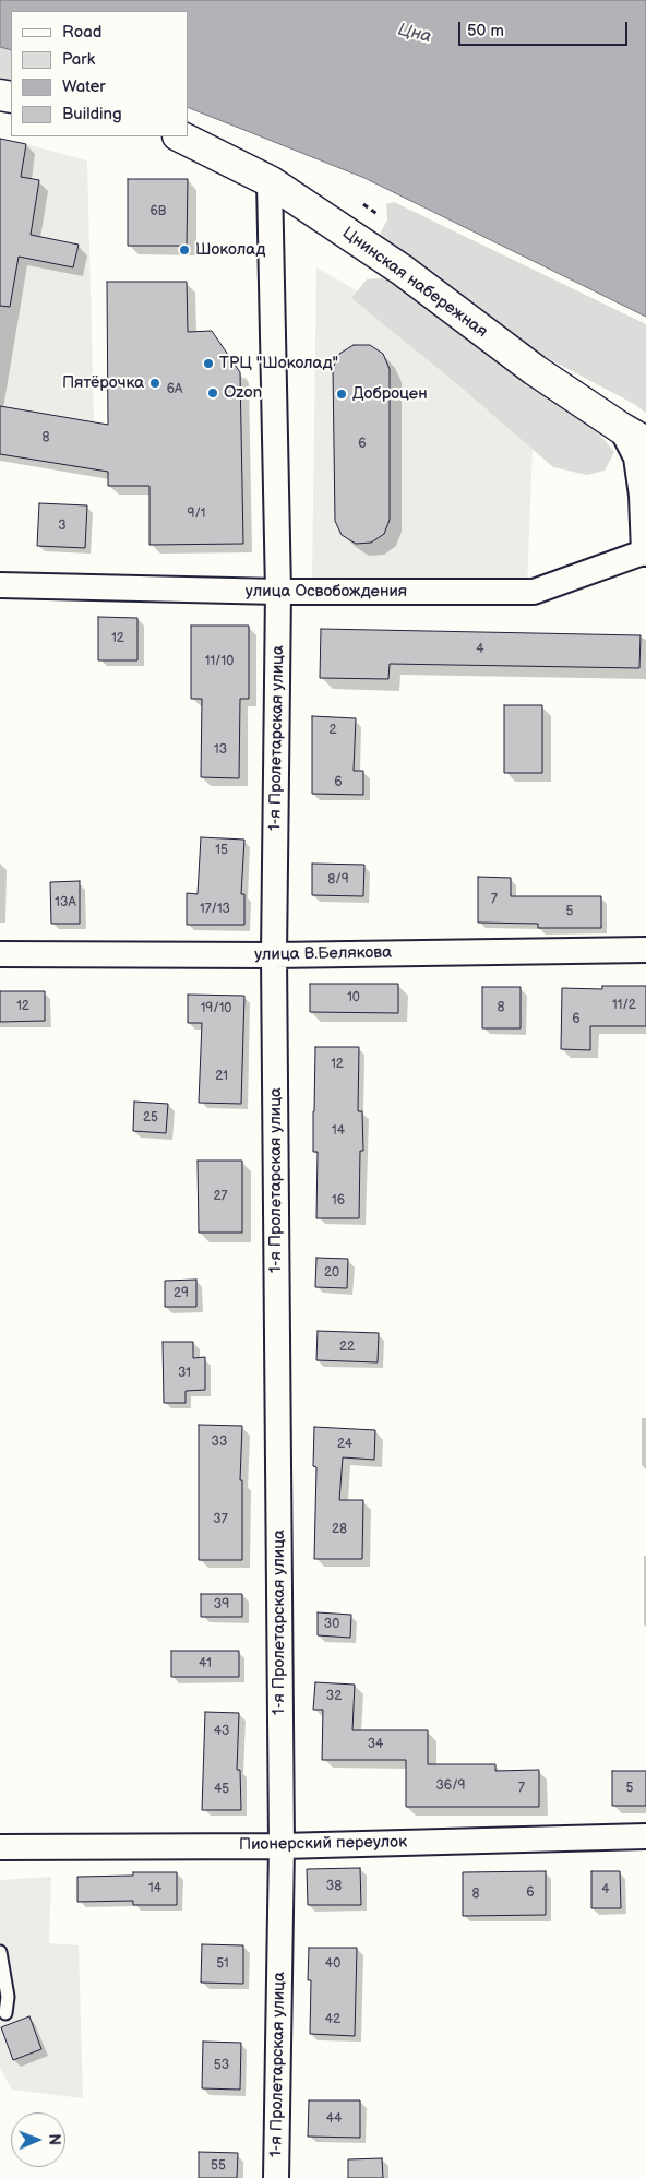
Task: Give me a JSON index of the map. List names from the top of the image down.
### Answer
{
  "streets": {
    "main road": ["Цнинская набережная"],
    "street": [
      "улица Освобождения",
      "1-я Пролетарская улица",
      "улица В.Белякова",
      "Пионерский переулок"
    ]
  },
  "crossings": [
    ["Цнинская набережная", "1-я Пролетарская улица"],
    ["улица Освобождения", "1-я Пролетарская улица"],
    ["1-я Пролетарская улица", "улица В.Белякова"],
    ["1-я Пролетарская улица", "Пионерский переулок"]
  ],
  "water": ["Цна"],
  "places": [
    "Шоколад",
    "ТРЦ \"Шоколад\"",
    "Пятёрочка",
    "Ozon",
    "Доброцен"
  ],
  "house_numbers": [
    "6В",
    "6А",
    "8",
    "6",
    "9/1",
    "3",
    "12",
    "4",
    "11/10",
    "2",
    "13",
    "6",
    "15",
    "8/9",
    "7",
    "13А",
    "17/13",
    "5",
    "10",
    "11/2",
    "12",
    "8",
    "19/10",
    "6",
    "12",
    "21",
    "25",
    "14",
    "27",
    "16",
    "20",
    "29",
    "22",
    "31",
    "33",
    "24",
    "37",
    "28",
    "39",
    "30",
    "41",
    "32",
    "43",
    "34",
    "36/9",
    "7",
    "5",
    "45",
    "38",
    "14",
    "4",
    "6",
    "8",
    "51",
    "40",
    "42",
    "53",
    "44",
    "55"
  ],
  "legend": [
    "Road",
    "Park",
    "Water",
    "Building"
  ],
  "scale_bar": "50 m",
  "north": "right"
}
